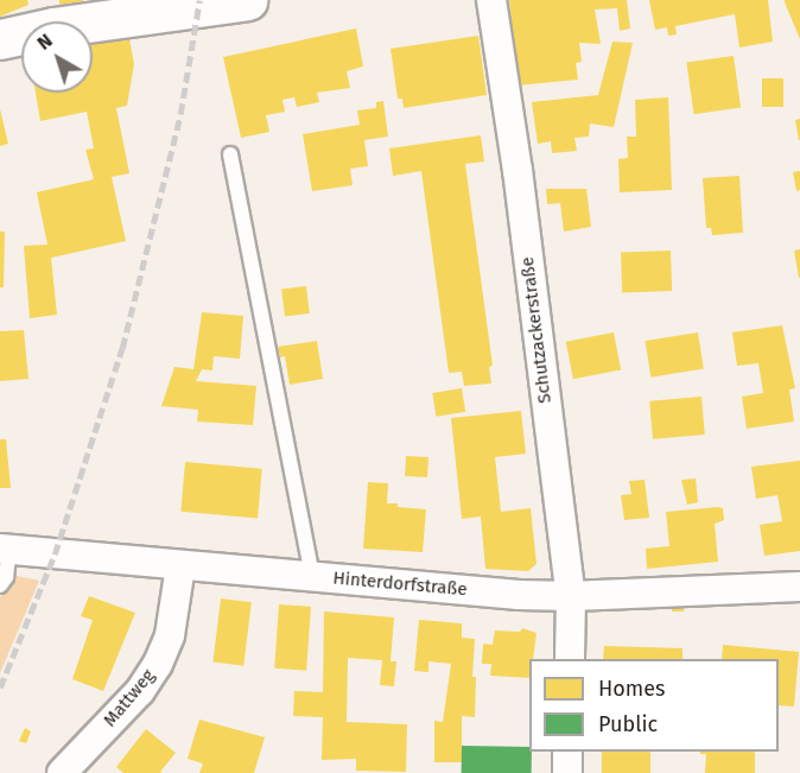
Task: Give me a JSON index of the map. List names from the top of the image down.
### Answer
{
  "streets": {
    "street": ["Schutzackerstraße", "Hinterdorfstraße", "Mattweg"]
  },
  "crossings": [
    ["Schutzackerstraße", "Hinterdorfstraße"],
    ["Hinterdorfstraße", "Mattweg"]
  ],
  "legend": ["Homes", "Public"],
  "north": "top left"
}
